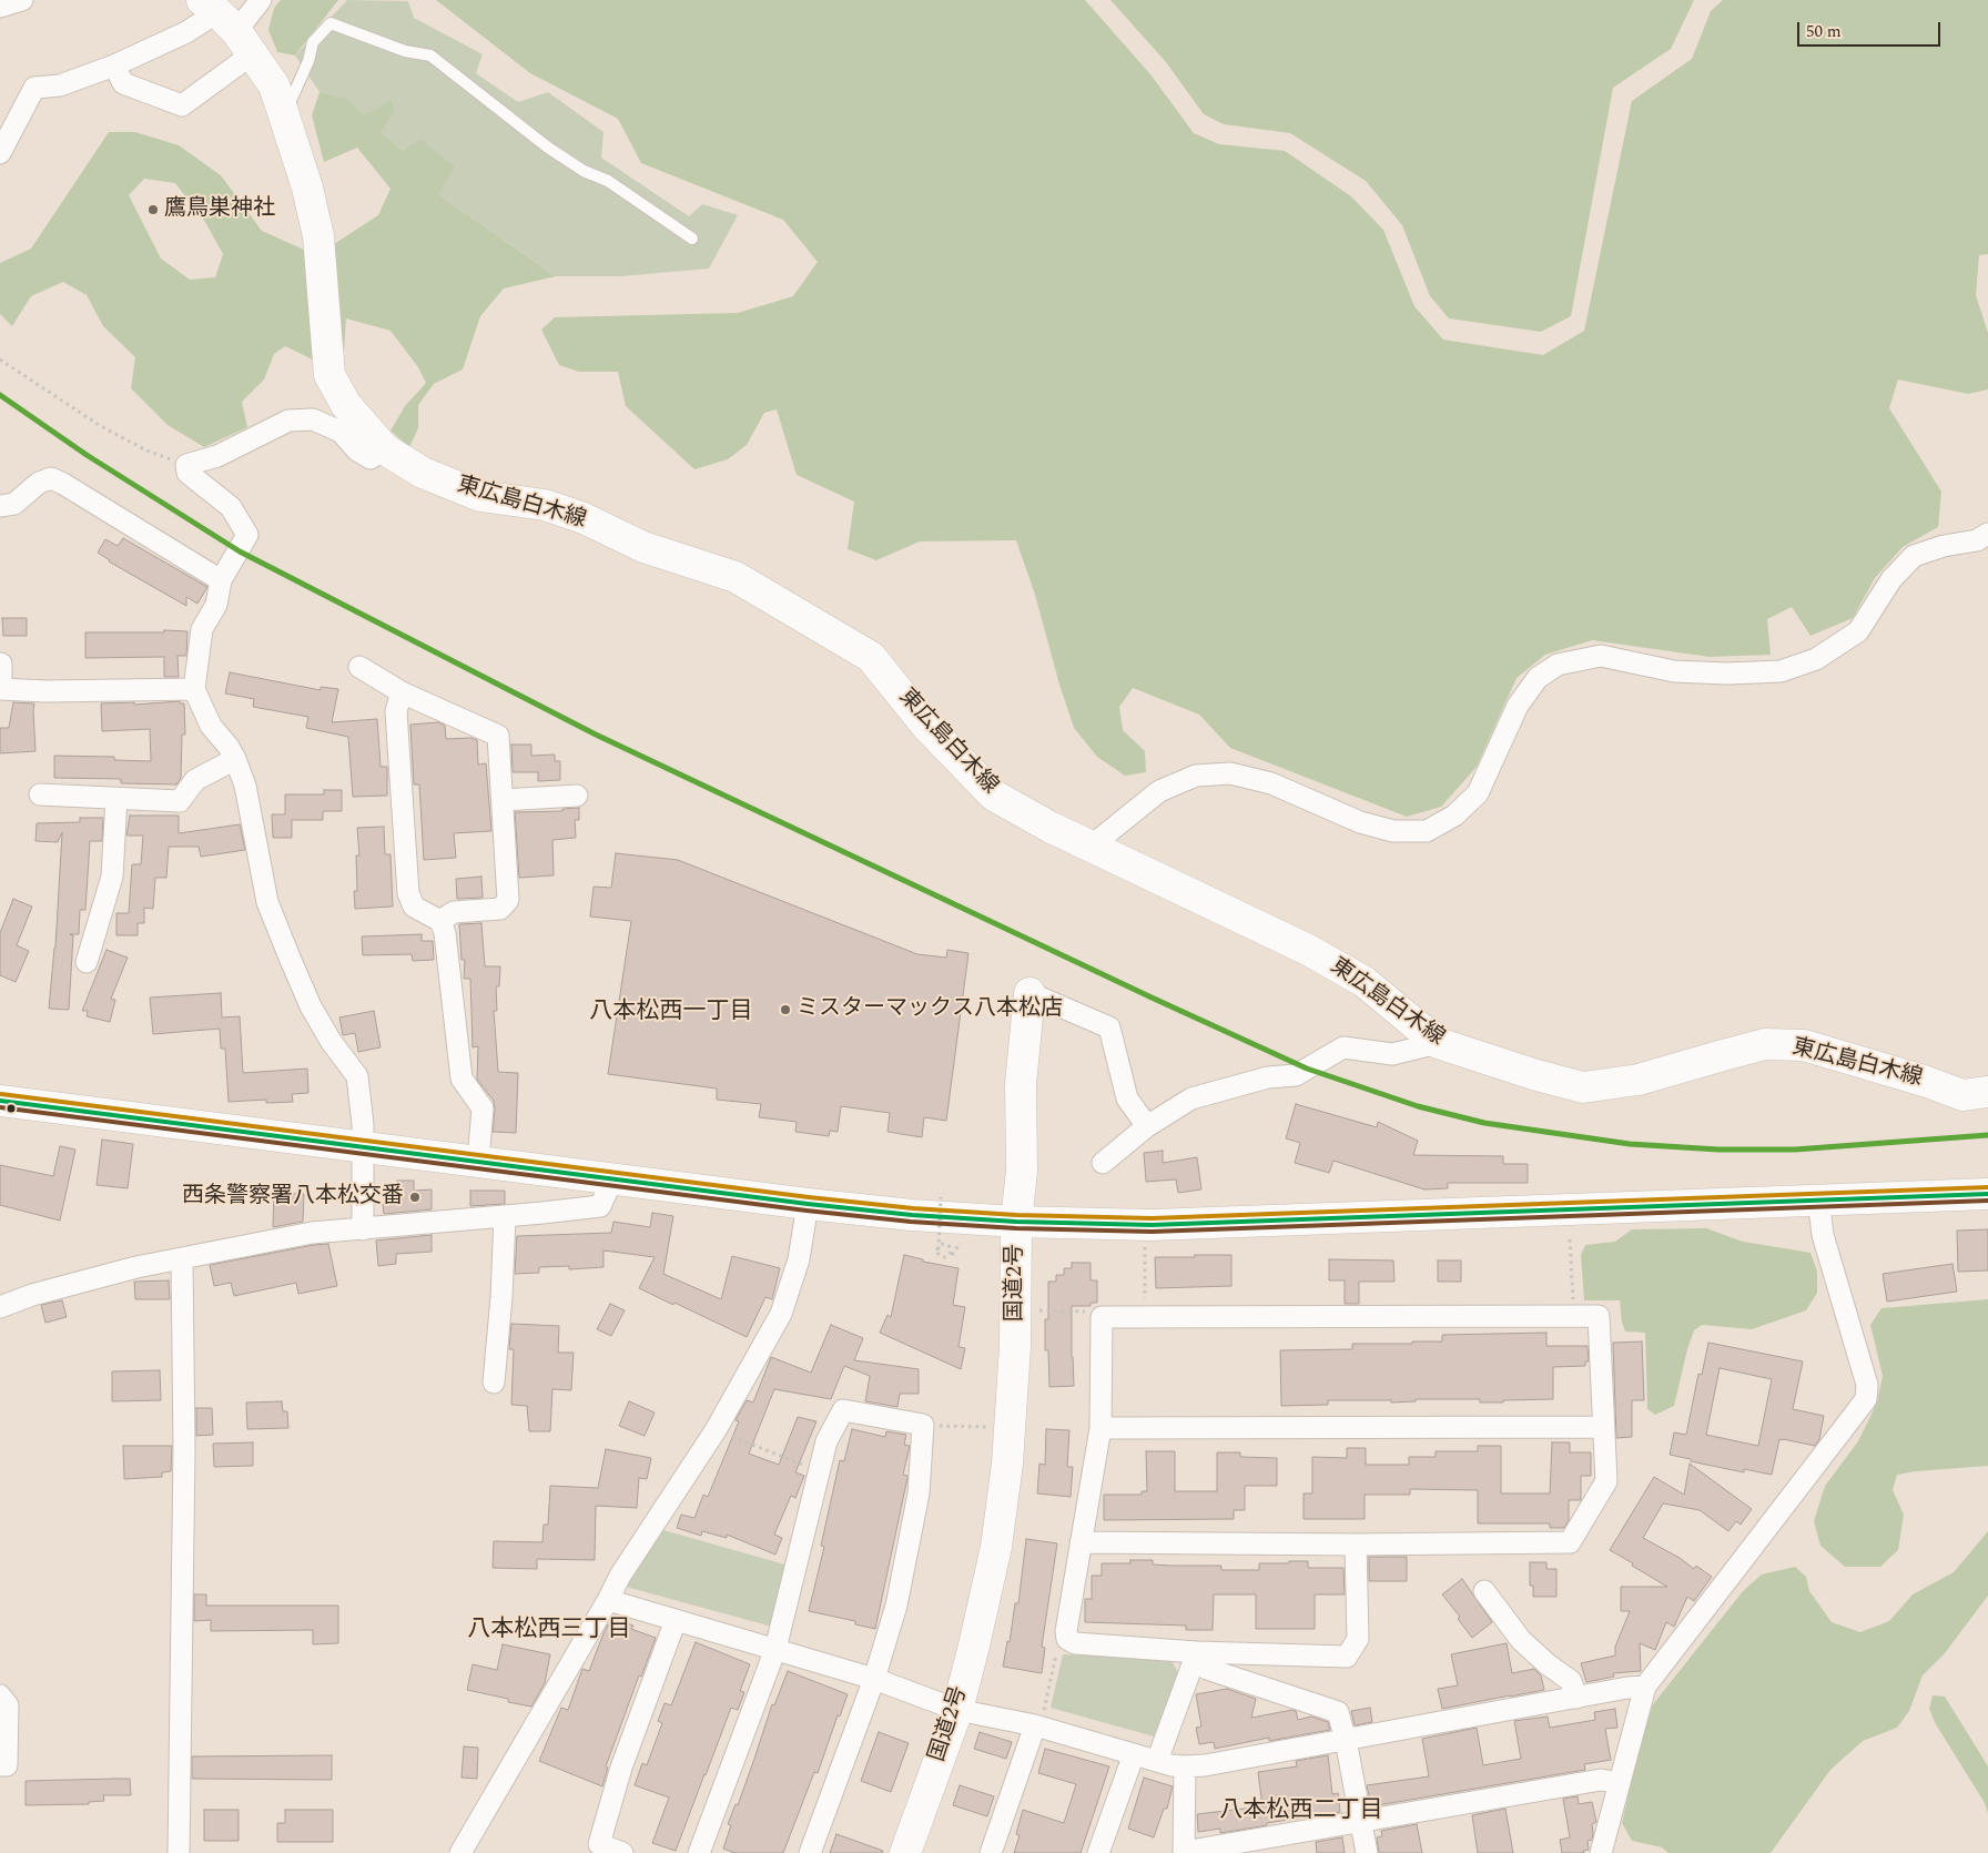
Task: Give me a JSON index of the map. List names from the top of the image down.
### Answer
{
  "streets": {
    "main road": ["東広島白木線", "国道2号"]
  },
  "districts": ["八本松西一丁目", "八本松西三丁目", "八本松西二丁目"],
  "places": ["鷹鳥巣神社", "ミスターマックス八本松店", "西条警察署八本松交番"],
  "scale_bar": "50 m"
}
